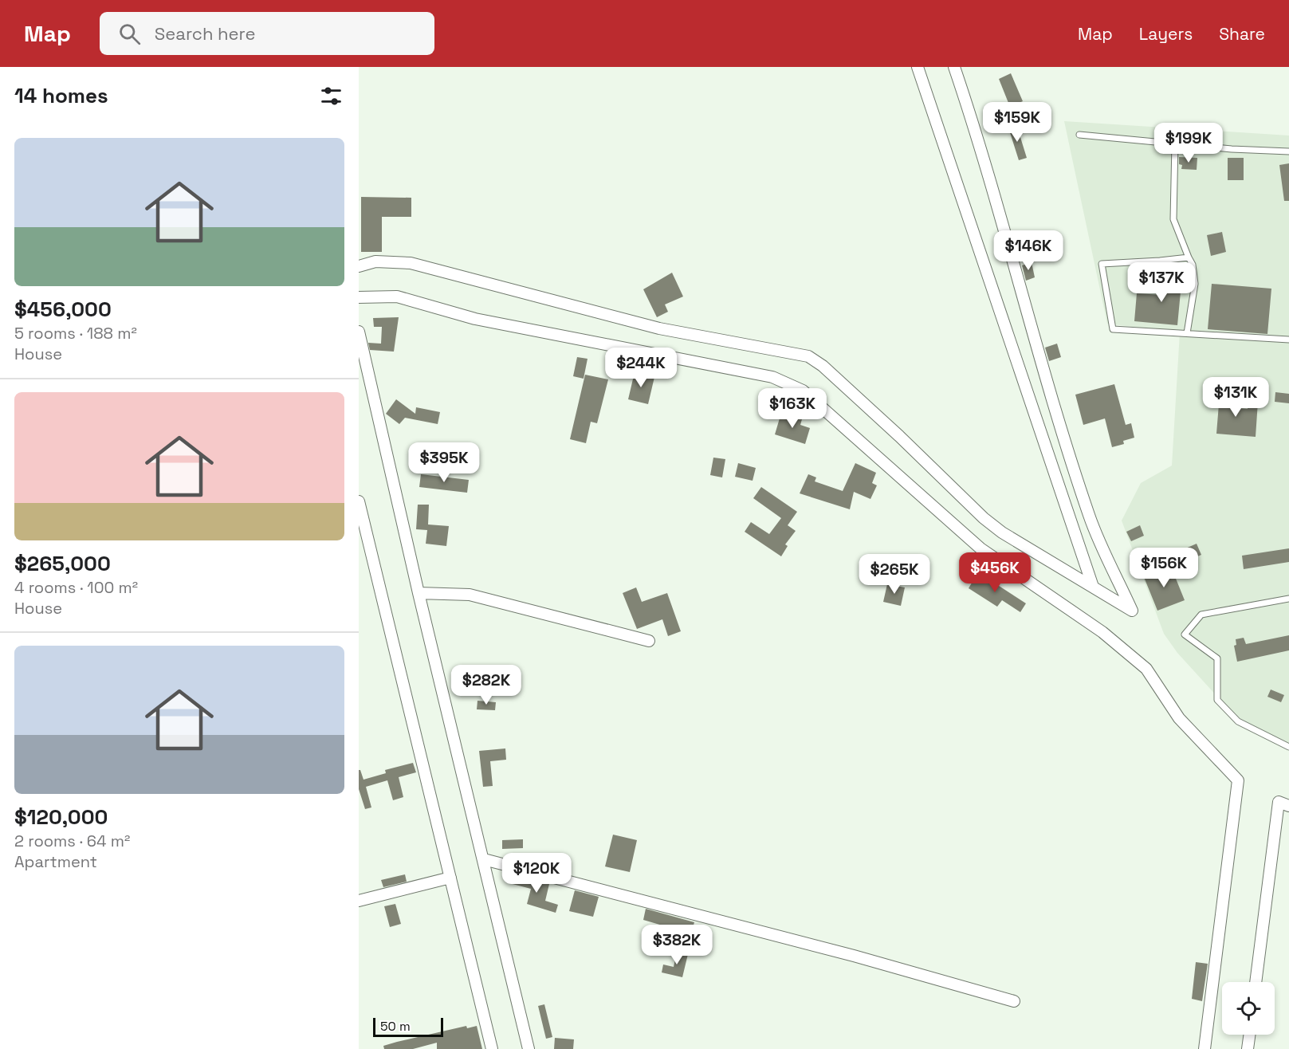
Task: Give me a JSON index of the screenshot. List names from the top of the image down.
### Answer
{
  "scale_bar": "50 m",
  "page": {
    "header": "Map",
    "search": "Search here",
    "nav": ["Map", "Layers", "Share"],
    "heading": "14 homes",
    "price": [
      "$159K",
      "$199K",
      "$146K",
      "$137K",
      "$244K",
      "$131K",
      "$163K",
      "$395K",
      "$156K",
      "$456K",
      "$265K",
      "$282K",
      "$120K",
      "$382K"
    ],
    "list": [
      {
        "name": "$456,000",
        "note": "5 rooms · 188 m² · House"
      },
      {
        "name": "$265,000",
        "note": "4 rooms · 100 m² · House"
      },
      {
        "name": "$120,000",
        "note": "2 rooms · 64 m² · Apartment"
      }
    ],
    "scale": "50 m"
  }
}
